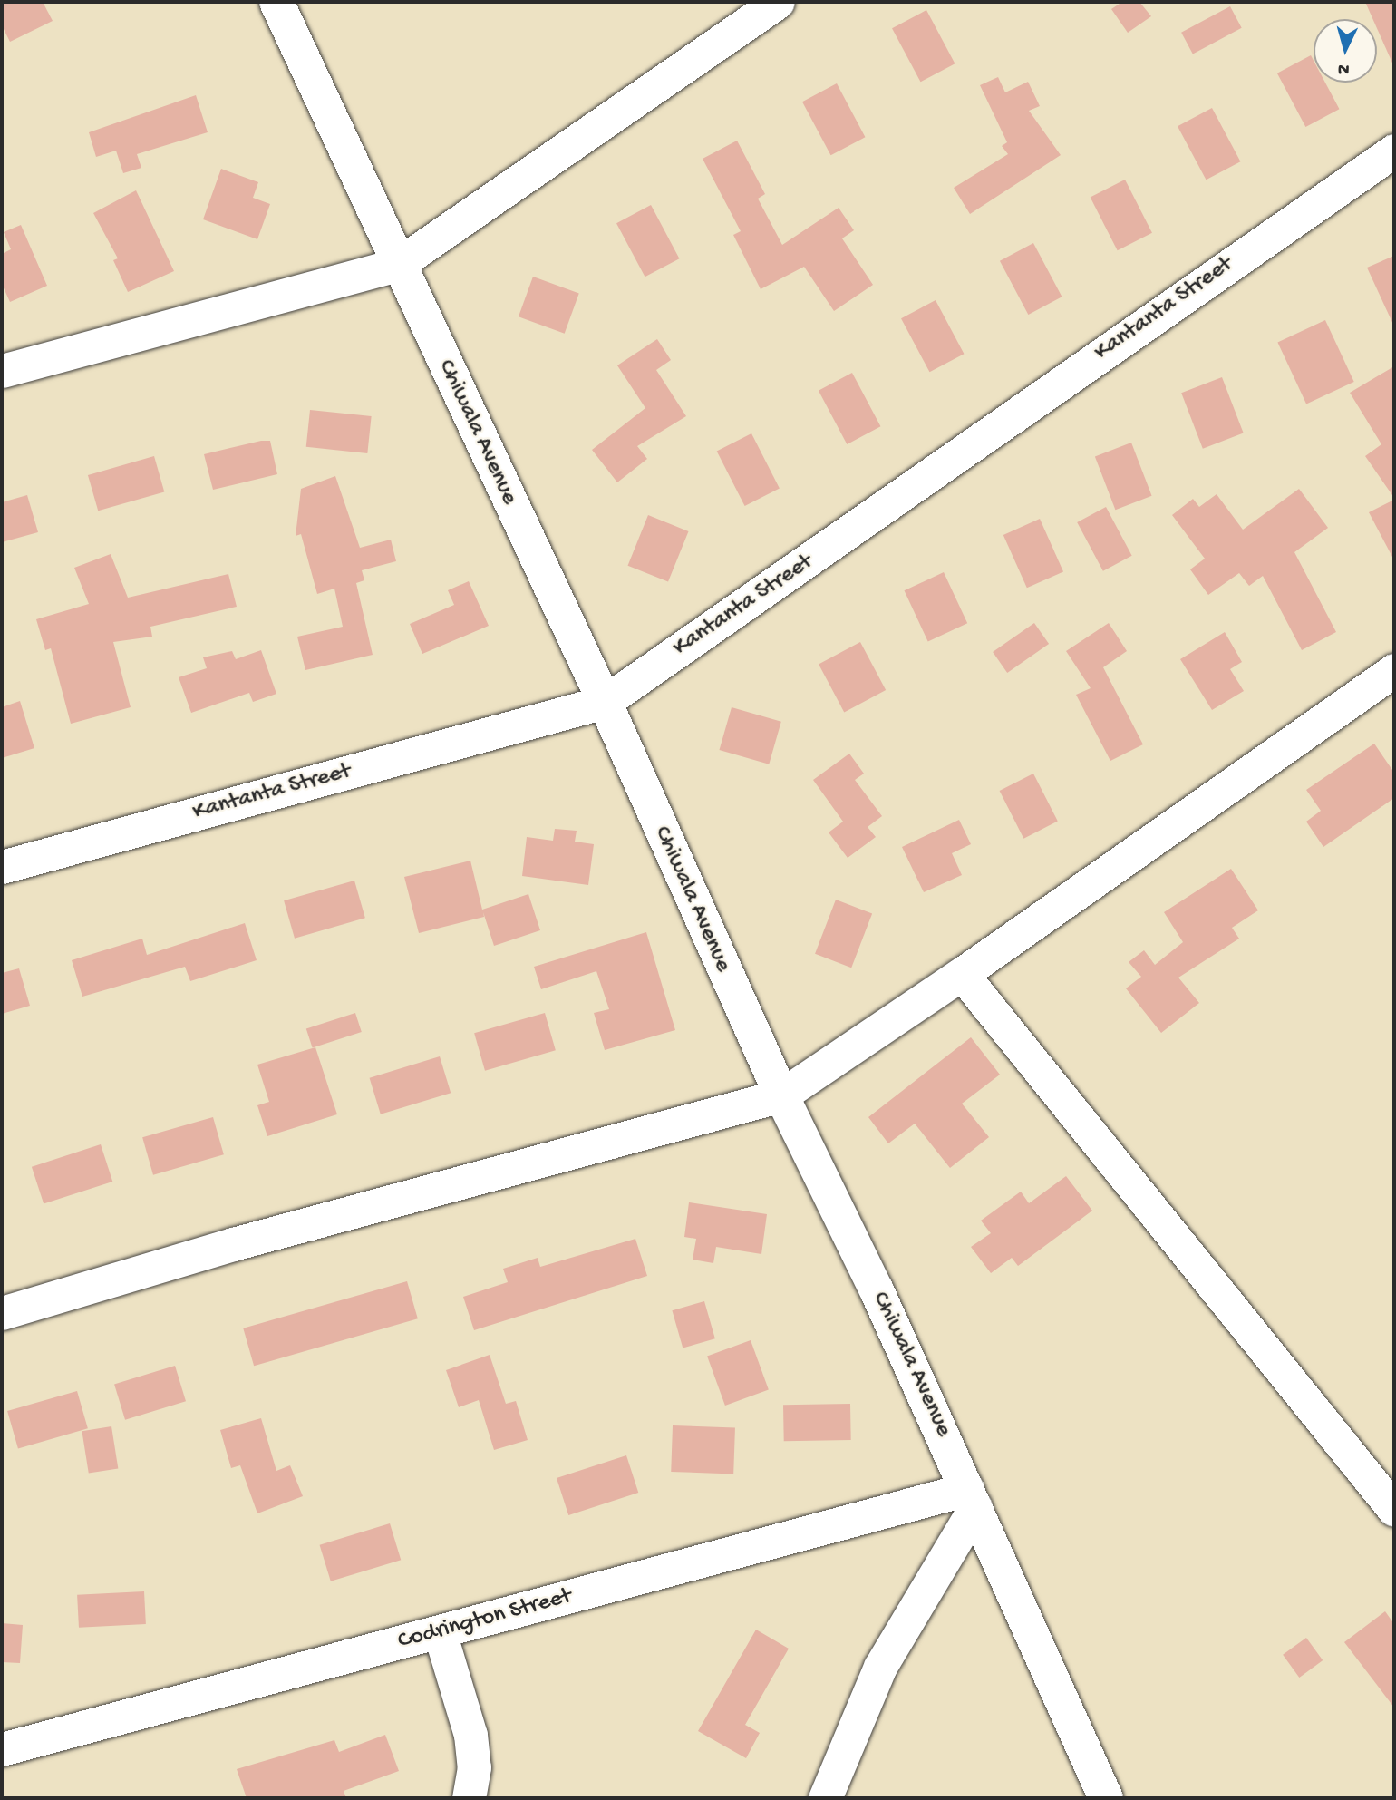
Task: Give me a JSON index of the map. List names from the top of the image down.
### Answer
{
  "streets": {
    "main road": ["Chiwala Avenue"],
    "street": ["Kantanta Street", "Codrington Street"]
  },
  "crossings": [
    ["Kantanta Street", "Chiwala Avenue"],
    ["Chiwala Avenue", "Codrington Street"]
  ],
  "north": "bottom"
}
